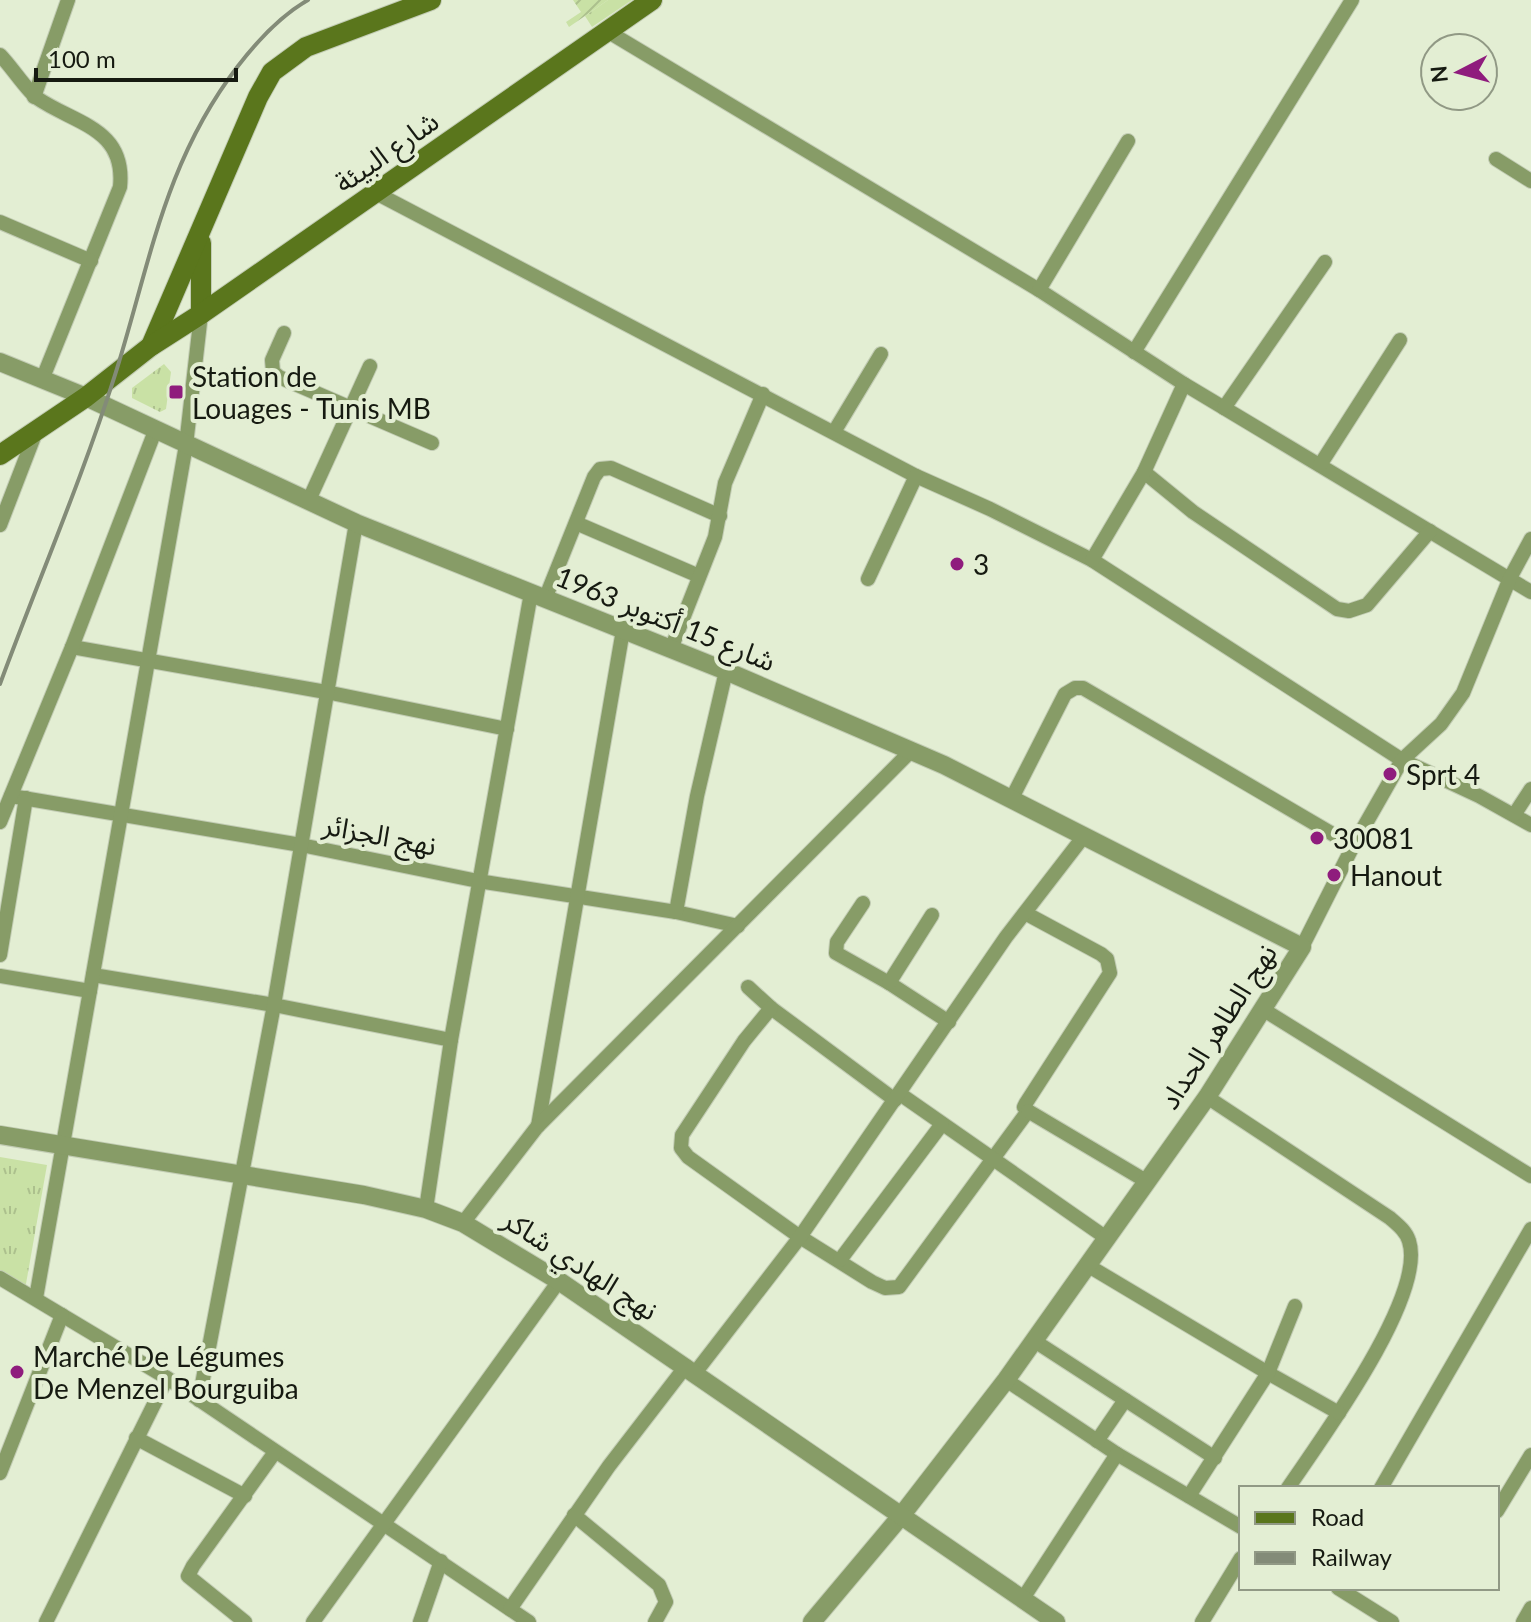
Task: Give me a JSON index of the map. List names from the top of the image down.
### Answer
{
  "streets": {
    "main road": ["شارع البيئة"],
    "street": [
      "شارع 15 أكتوبر 1963",
      "نهج الجزائر",
      "نهج الطاهر الحداد",
      "نهج الهادي شاكر"
    ]
  },
  "crossings": [
    ["شارع البيئة", "شارع 15 أكتوبر 1963"],
    ["شارع 15 أكتوبر 1963", "نهج الطاهر الحداد"],
    ["نهج الطاهر الحداد", "نهج الهادي شاكر"]
  ],
  "places": {
    "transit": ["Station de Louages - Tunis MB"],
    "other": [
      "3",
      "Sprt 4",
      "30081",
      "Hanout",
      "Marché De Légumes De Menzel Bourguiba"
    ]
  },
  "legend": ["Road", "Railway"],
  "scale_bar": "100 m",
  "north": "left"
}
